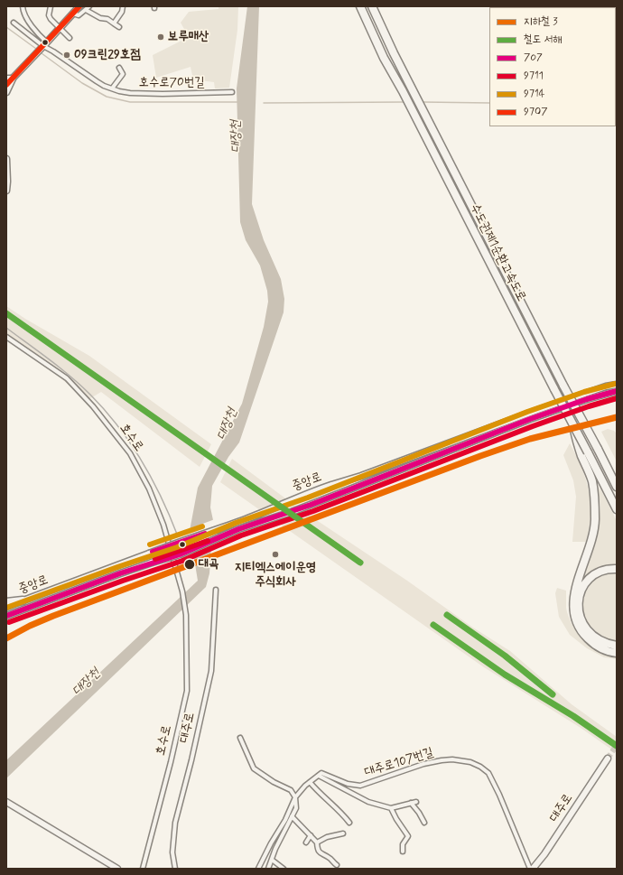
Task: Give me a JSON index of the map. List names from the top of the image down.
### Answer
{
  "streets": {
    "highway": ["수도권제1순환고속도로"],
    "main road": ["중앙로", "대주로"],
    "street": ["호수로70번길", "호수로", "대주로107번길"]
  },
  "crossings": [
    ["대주로", "대주로107번길"]
  ],
  "water": ["대장천"],
  "places": [
    "보루매산",
    "09크린29호점",
    "지티엑스에이운영 주식회사",
    "대곡"
  ],
  "lines": [
    "transit line 9707",
    "rail line 서해",
    "transit line 9714",
    "transit line 707",
    "transit line 9711",
    "metro line 3"
  ],
  "legend": [
    "지하철 3",
    "철도 서해",
    "707",
    "9711",
    "9714",
    "9707"
  ]
}
